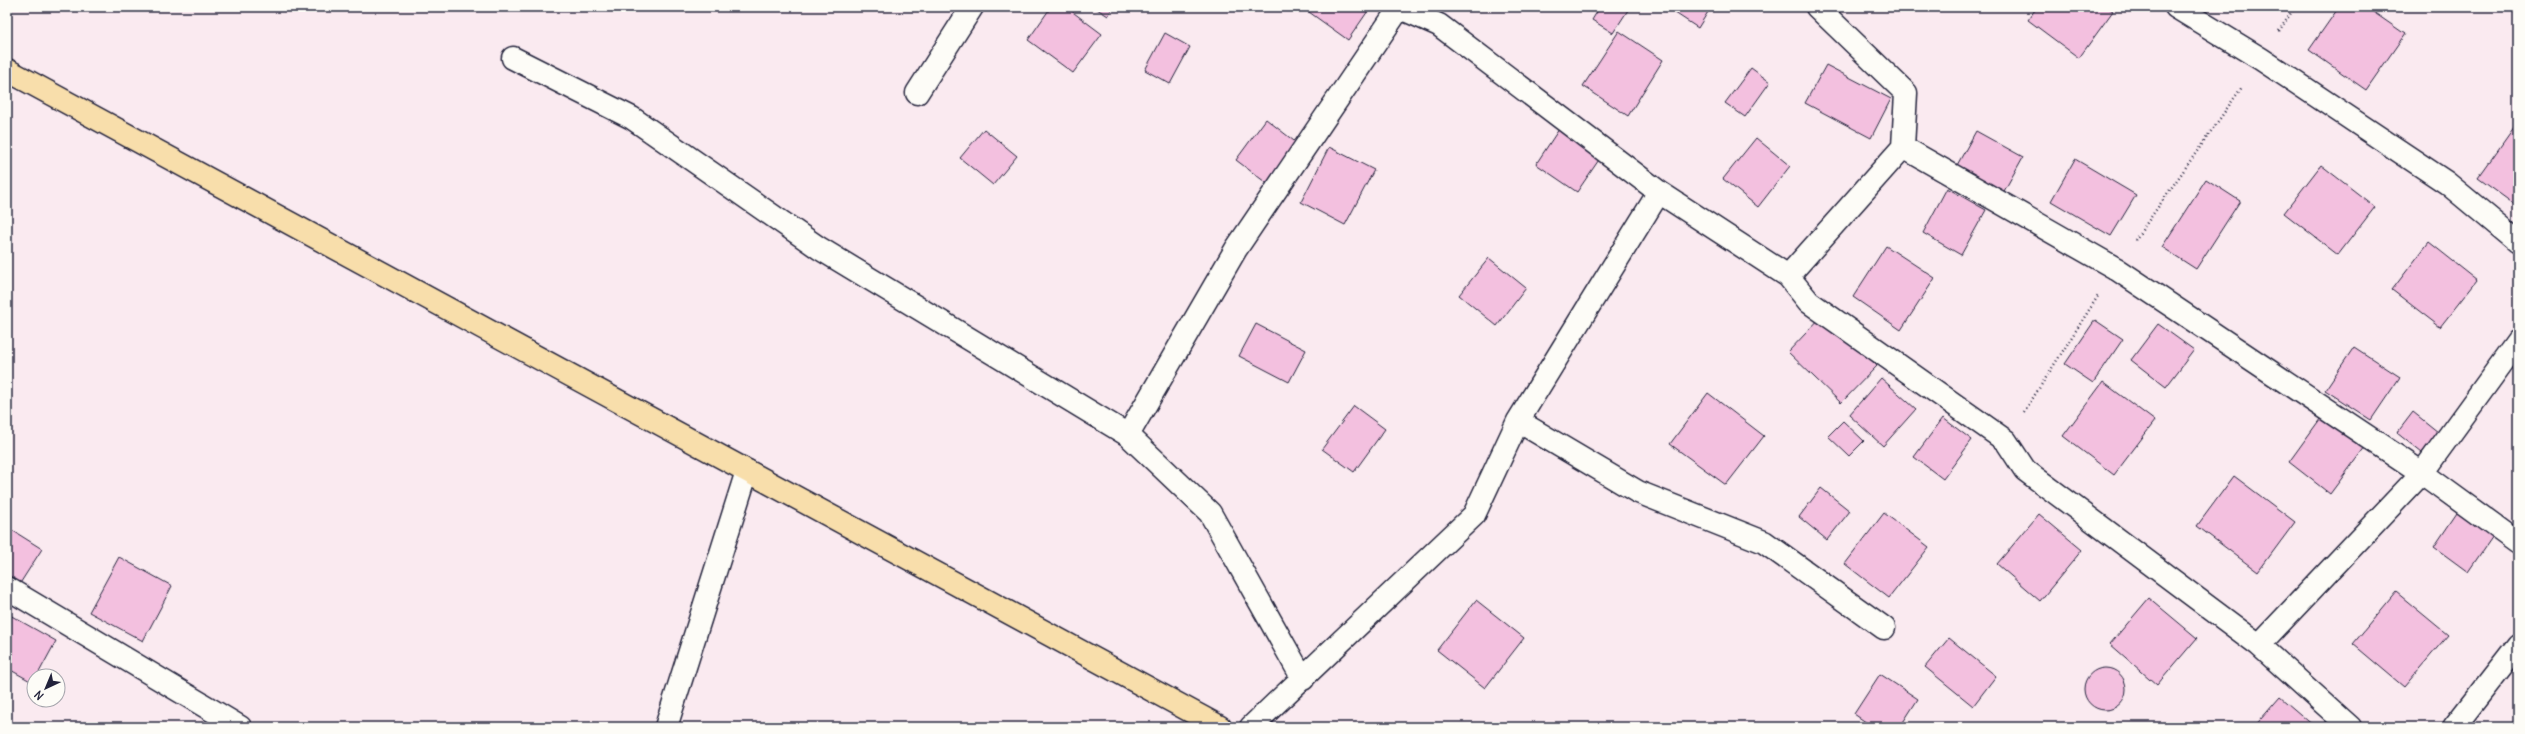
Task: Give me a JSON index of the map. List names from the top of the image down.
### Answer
{
  "north": "bottom left"
}
